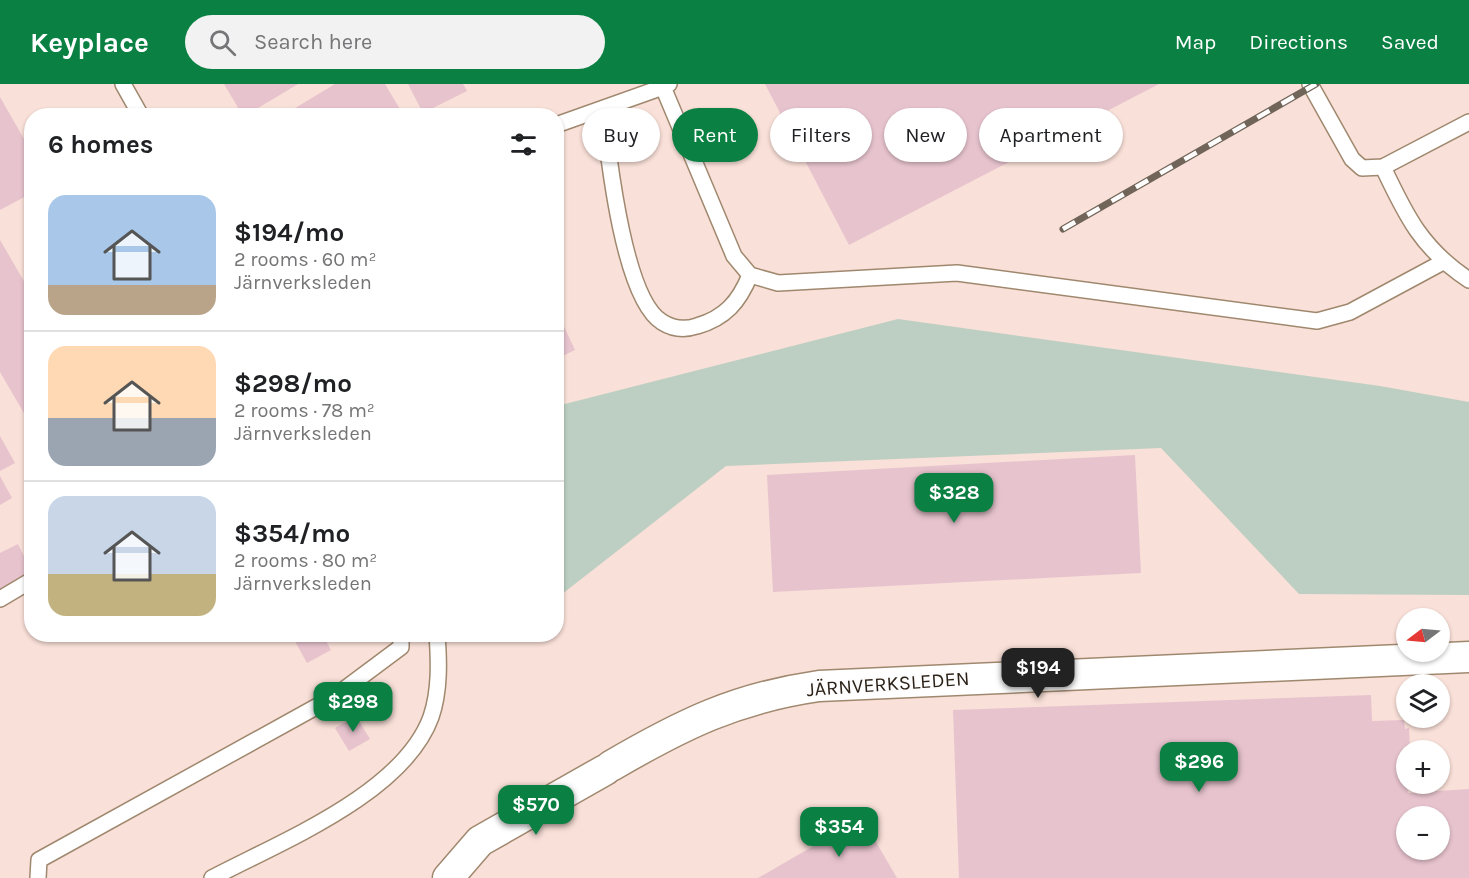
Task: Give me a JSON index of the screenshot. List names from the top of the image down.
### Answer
{
  "streets": {
    "street": ["JÄRNVERKSLEDEN"]
  },
  "north": "left",
  "page": {
    "header": "Keyplace",
    "search": "Search here",
    "nav": ["Map", "Directions", "Saved"],
    "chip": [
      "Buy",
      "Rent",
      "Filters",
      "New",
      "Apartment"
    ],
    "heading": "6 homes",
    "list": [
      {
        "name": "$194/mo",
        "note": "2 rooms · 60 m² · Järnverksleden"
      },
      {
        "name": "$298/mo",
        "note": "2 rooms · 78 m² · Järnverksleden"
      },
      {
        "name": "$354/mo",
        "note": "2 rooms · 80 m² · Järnverksleden"
      }
    ],
    "price": [
      "$328",
      "$194",
      "$298",
      "$296",
      "$570",
      "$354"
    ],
    "map_buttons": ["+", "−"]
  }
}
